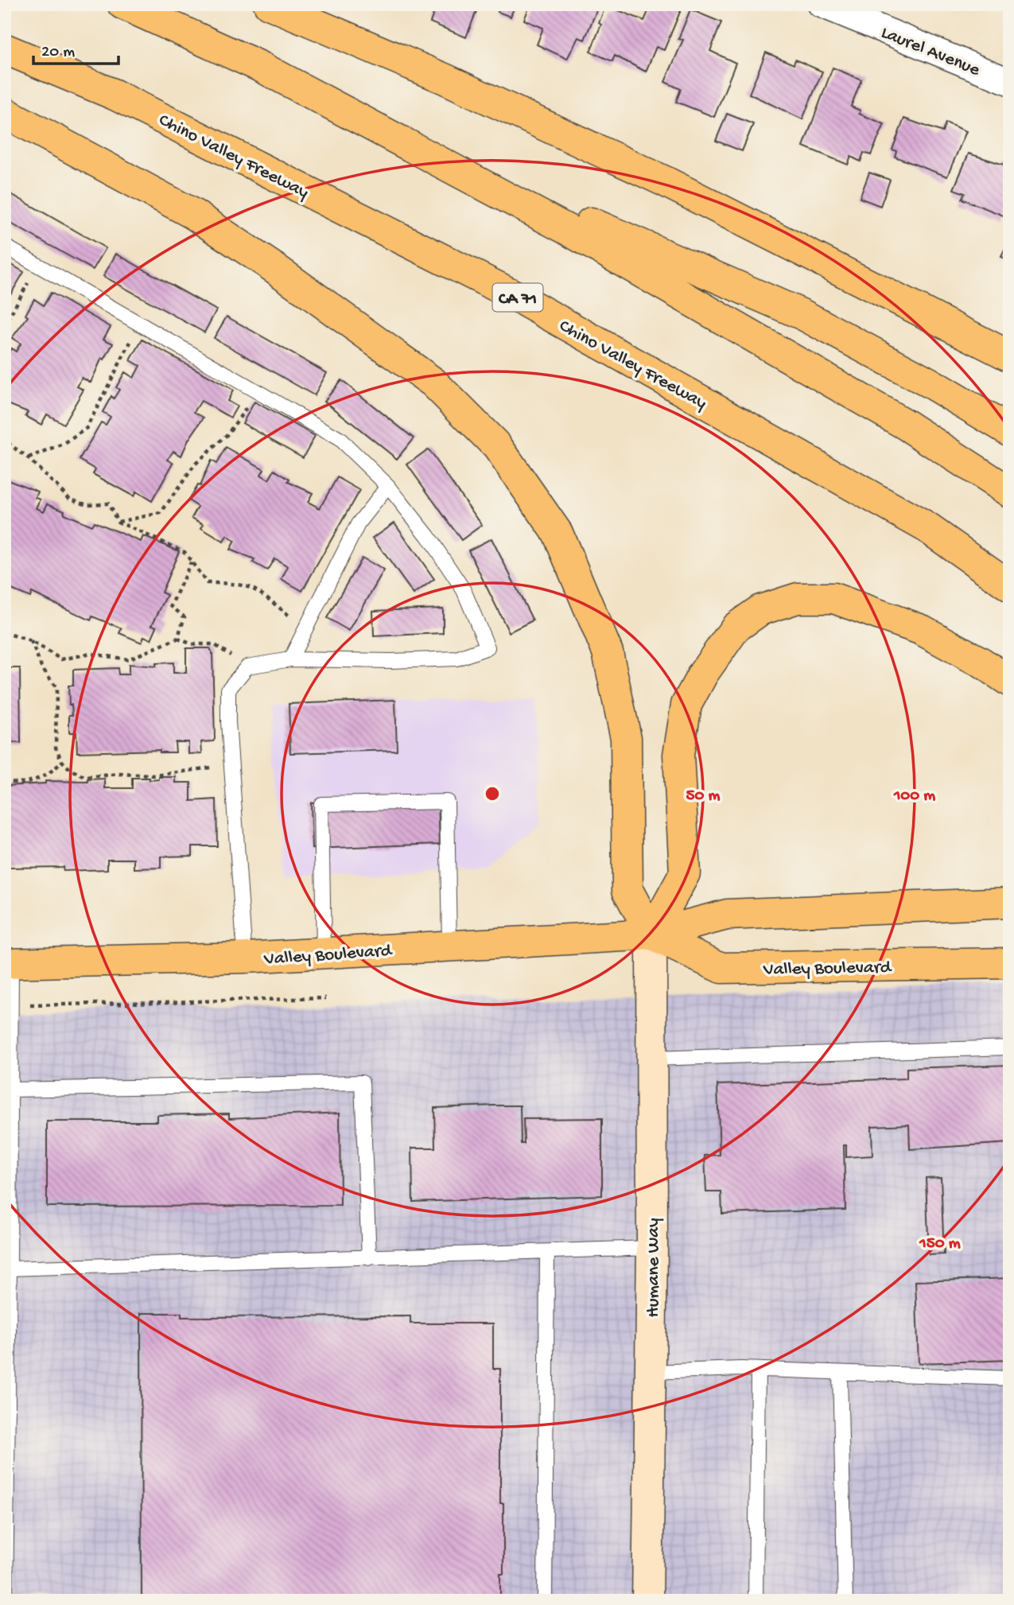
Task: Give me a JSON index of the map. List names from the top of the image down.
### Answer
{
  "streets": {
    "main road": ["Chino Valley Freeway", "CA 71", "Valley Boulevard"],
    "street": ["Laurel Avenue", "Humane Way"]
  },
  "crossings": [
    ["Valley Boulevard", "Humane Way"]
  ],
  "scale_bar": "20 m",
  "rings": ["50 m", "100 m", "150 m"]
}
